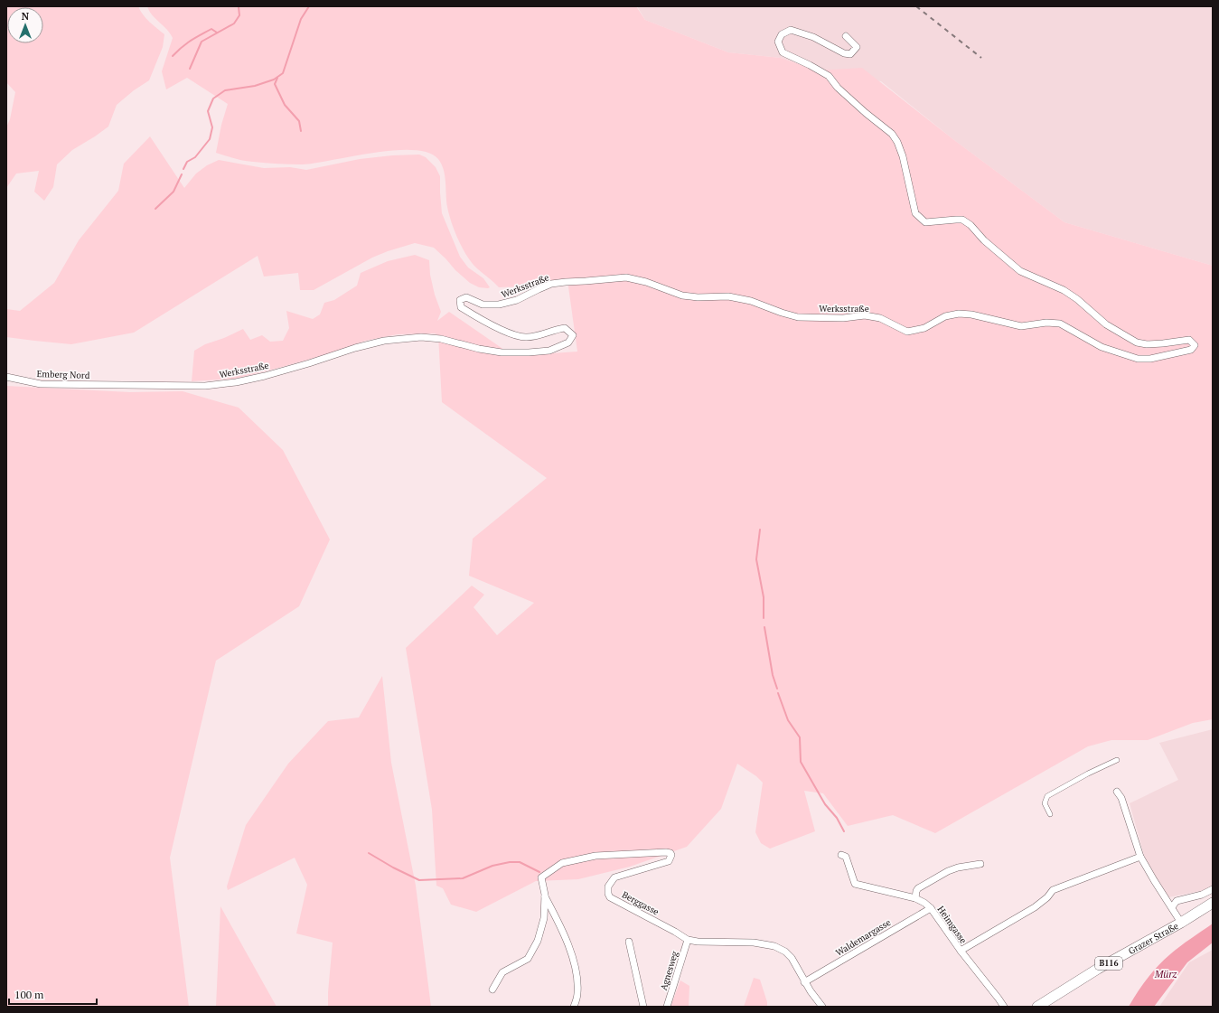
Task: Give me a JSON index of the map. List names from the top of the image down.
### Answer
{
  "streets": {
    "main road": ["Grazer Straße", "B116"],
    "street": [
      "Werksstraße",
      "Emberg Nord",
      "Berggasse",
      "Heimgasse",
      "Waldemargasse",
      "Agnesweg"
    ]
  },
  "crossings": [
    ["Werksstraße", "Emberg Nord"],
    ["Berggasse", "Waldemargasse"],
    ["Berggasse", "Agnesweg"],
    ["Heimgasse", "Waldemargasse"]
  ],
  "water": ["Mürz"],
  "scale_bar": "100 m",
  "north": "top"
}
